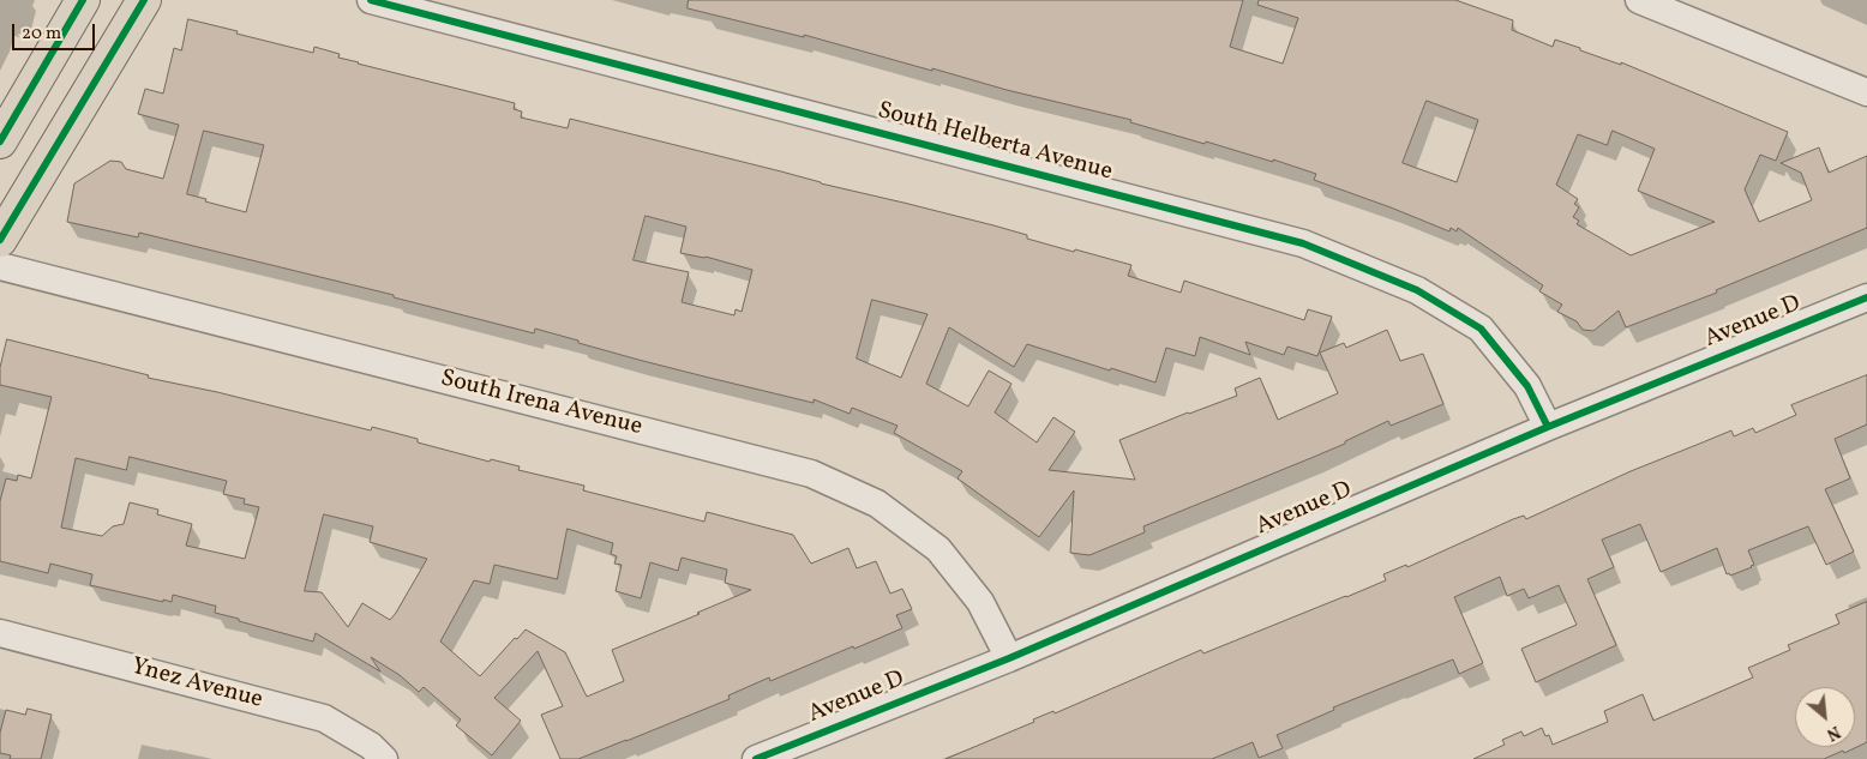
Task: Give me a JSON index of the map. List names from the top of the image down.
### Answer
{
  "streets": {
    "street": [
      "South Helberta Avenue",
      "Avenue D",
      "South Irena Avenue",
      "Ynez Avenue"
    ]
  },
  "crossings": [
    ["South Helberta Avenue", "Avenue D"],
    ["Avenue D", "South Irena Avenue"]
  ],
  "scale_bar": "20 m",
  "north": "bottom right"
}
